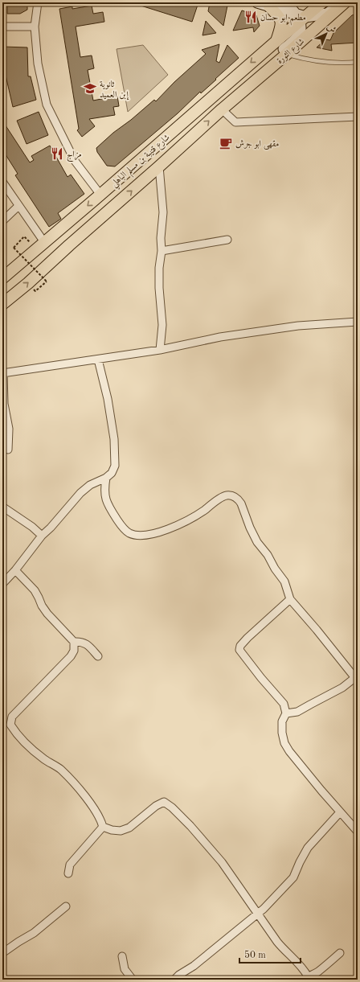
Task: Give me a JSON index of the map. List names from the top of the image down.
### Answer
{
  "streets": {
    "main road": ["شارع الثورة", "شارع قتيبة بن مسلم الباهلي"]
  },
  "crossings": [
    ["شارع الثورة", "شارع قتيبة بن مسلم الباهلي"]
  ],
  "places": {
    "restaurant": ["مطعم ابو حسان", "مزاج"],
    "school or university": ["ثانوية إبن العميد"],
    "cafe": ["مقهى ابو جرش"]
  },
  "scale_bar": "50 m",
  "north": "top right"
}
